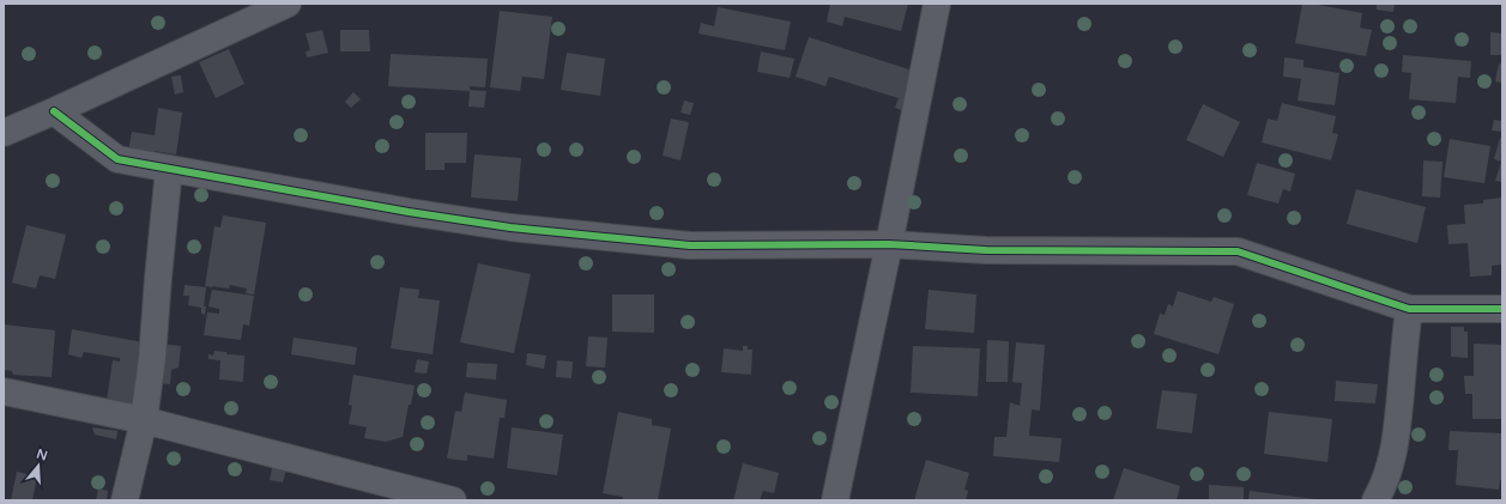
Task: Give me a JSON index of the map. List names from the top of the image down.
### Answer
{
  "north": "top"
}
